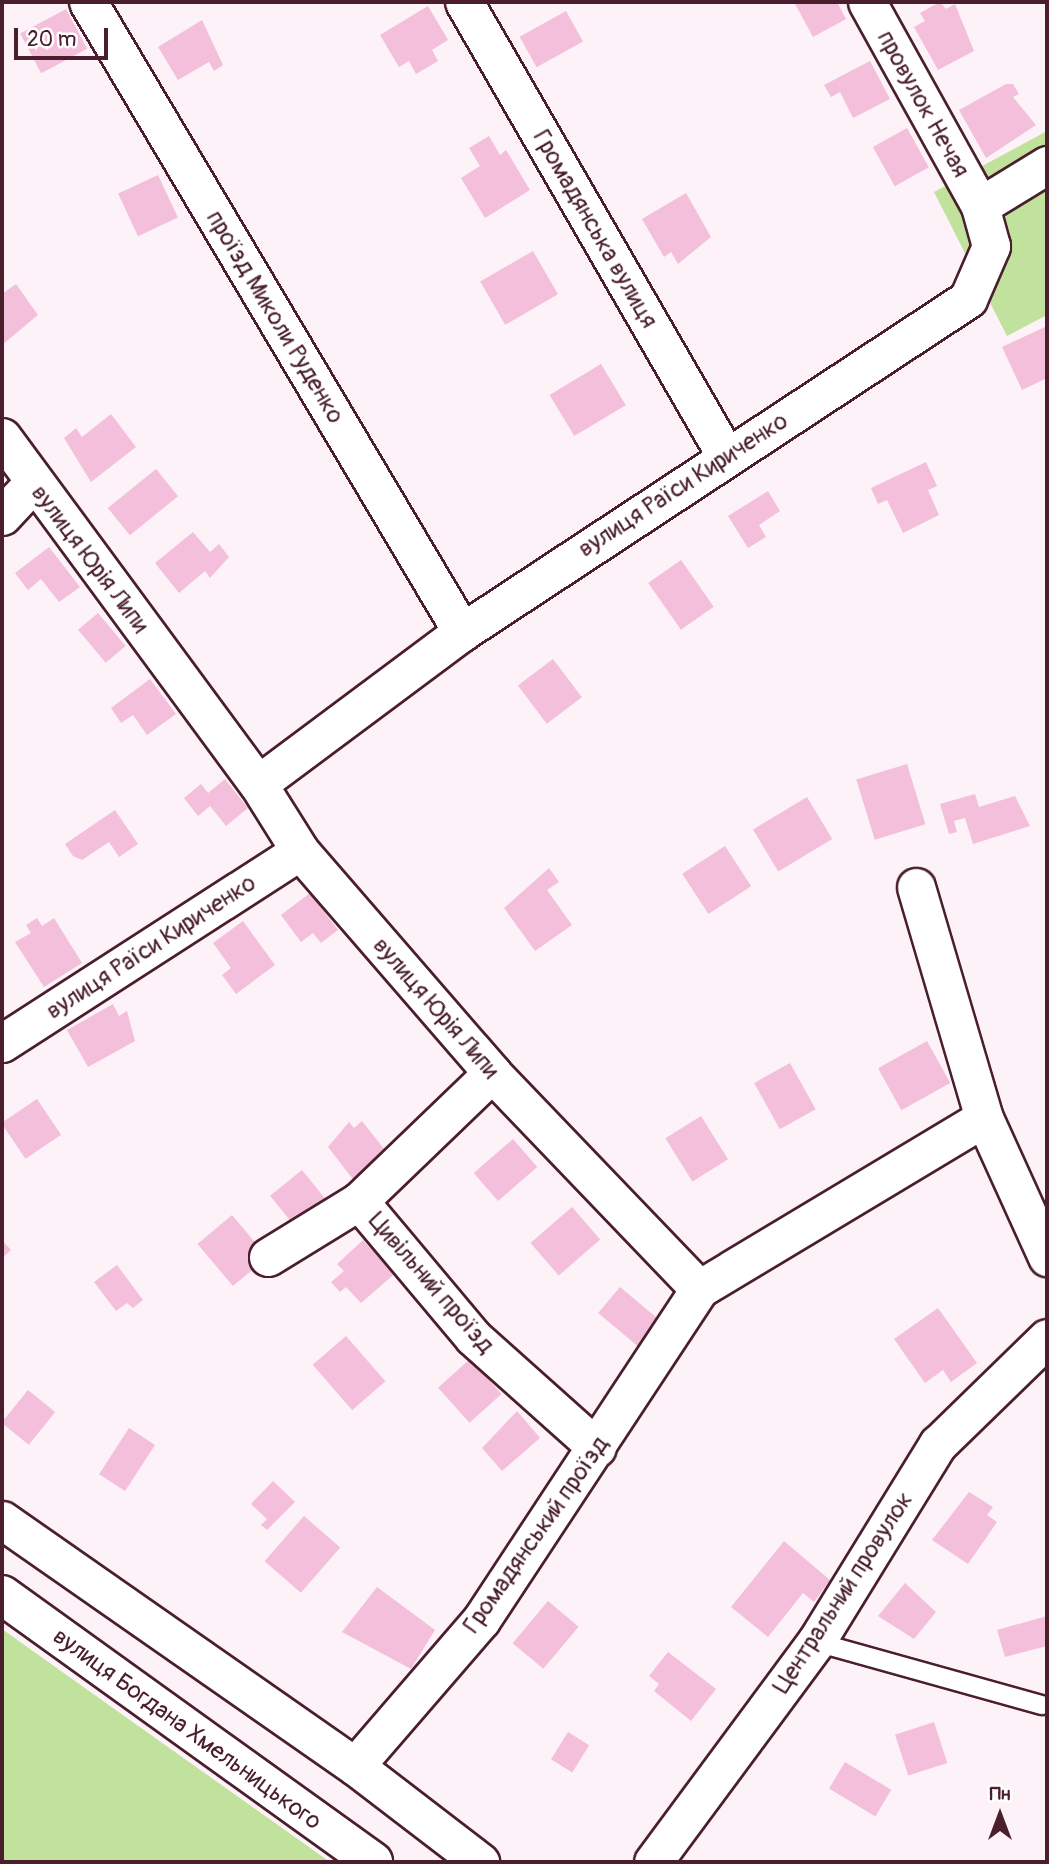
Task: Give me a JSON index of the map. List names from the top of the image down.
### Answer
{
  "streets": {
    "main road": ["вулиця Богдана Хмельницького"],
    "street": [
      "провулок Нечая",
      "Громадянська вулиця",
      "проїзд Миколи Руденко",
      "вулиця Раїси Кириченко",
      "вулиця Юрія Липи",
      "Цивільний проїзд",
      "Громадянський проїзд",
      "Центральний провулок"
    ]
  },
  "crossings": [
    ["провулок Нечая", "вулиця Раїси Кириченко"],
    ["Громадянська вулиця", "вулиця Раїси Кириченко"],
    ["проїзд Миколи Руденко", "вулиця Раїси Кириченко"],
    ["вулиця Раїси Кириченко", "вулиця Юрія Липи"],
    ["вулиця Юрія Липи", "Цивільний проїзд"],
    ["вулиця Юрія Липи", "Громадянський проїзд"],
    ["Цивільний проїзд", "Громадянський проїзд"]
  ],
  "scale_bar": "20 m",
  "north": "top"
}
